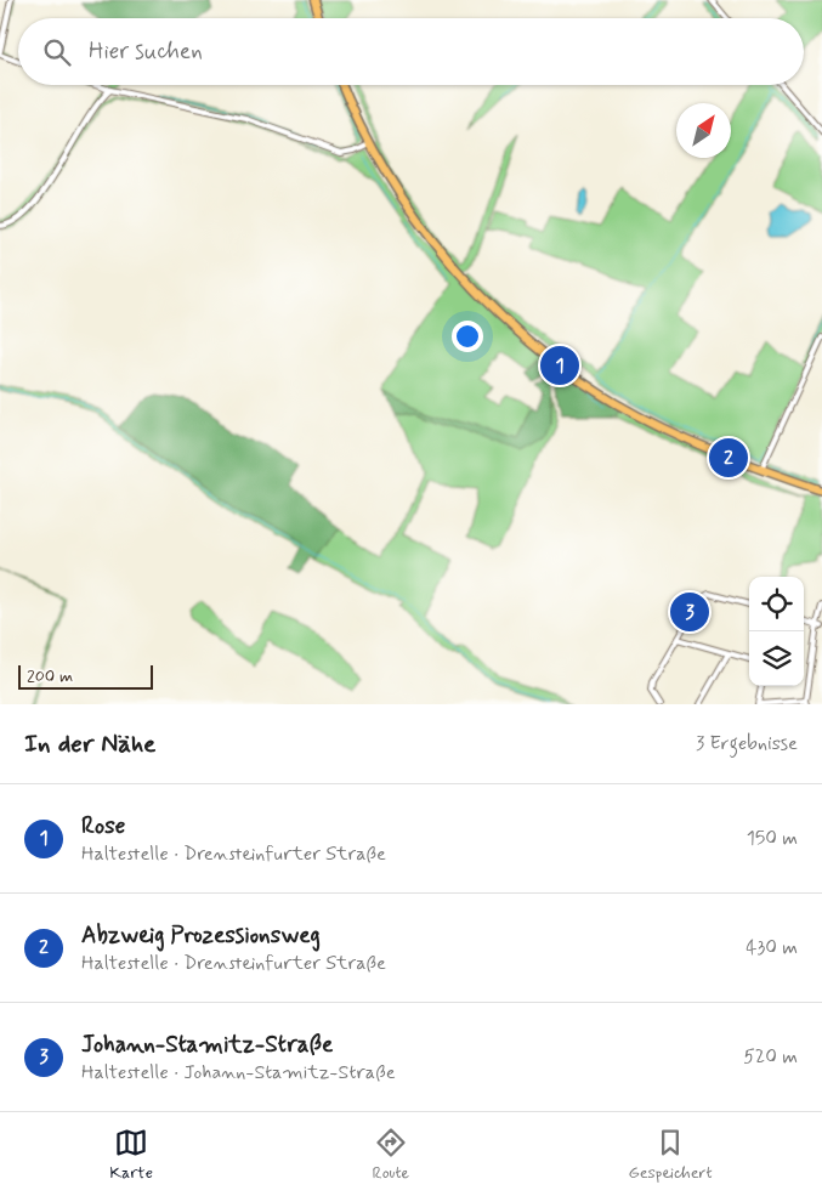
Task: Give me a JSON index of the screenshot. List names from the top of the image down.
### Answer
{
  "scale_bar": "200 m",
  "north": "top right",
  "page": {
    "search": "Hier suchen",
    "pins": ["1", "2", "3"],
    "scale": "200 m",
    "heading": ["In der Nähe", "3 Ergebnisse"],
    "list": [
      {
        "mark": "1",
        "name": "Rose",
        "note": "Haltestelle · Drensteinfurter Straße",
        "value": "150 m"
      },
      {
        "mark": "2",
        "name": "Abzweig Prozessionsweg",
        "note": "Haltestelle · Drensteinfurter Straße",
        "value": "430 m"
      },
      {
        "mark": "3",
        "name": "Johann-Stamitz-Straße",
        "note": "Haltestelle · Johann-Stamitz-Straße",
        "value": "520 m"
      }
    ],
    "nav": ["Karte", "Route", "Gespeichert"]
  }
}
